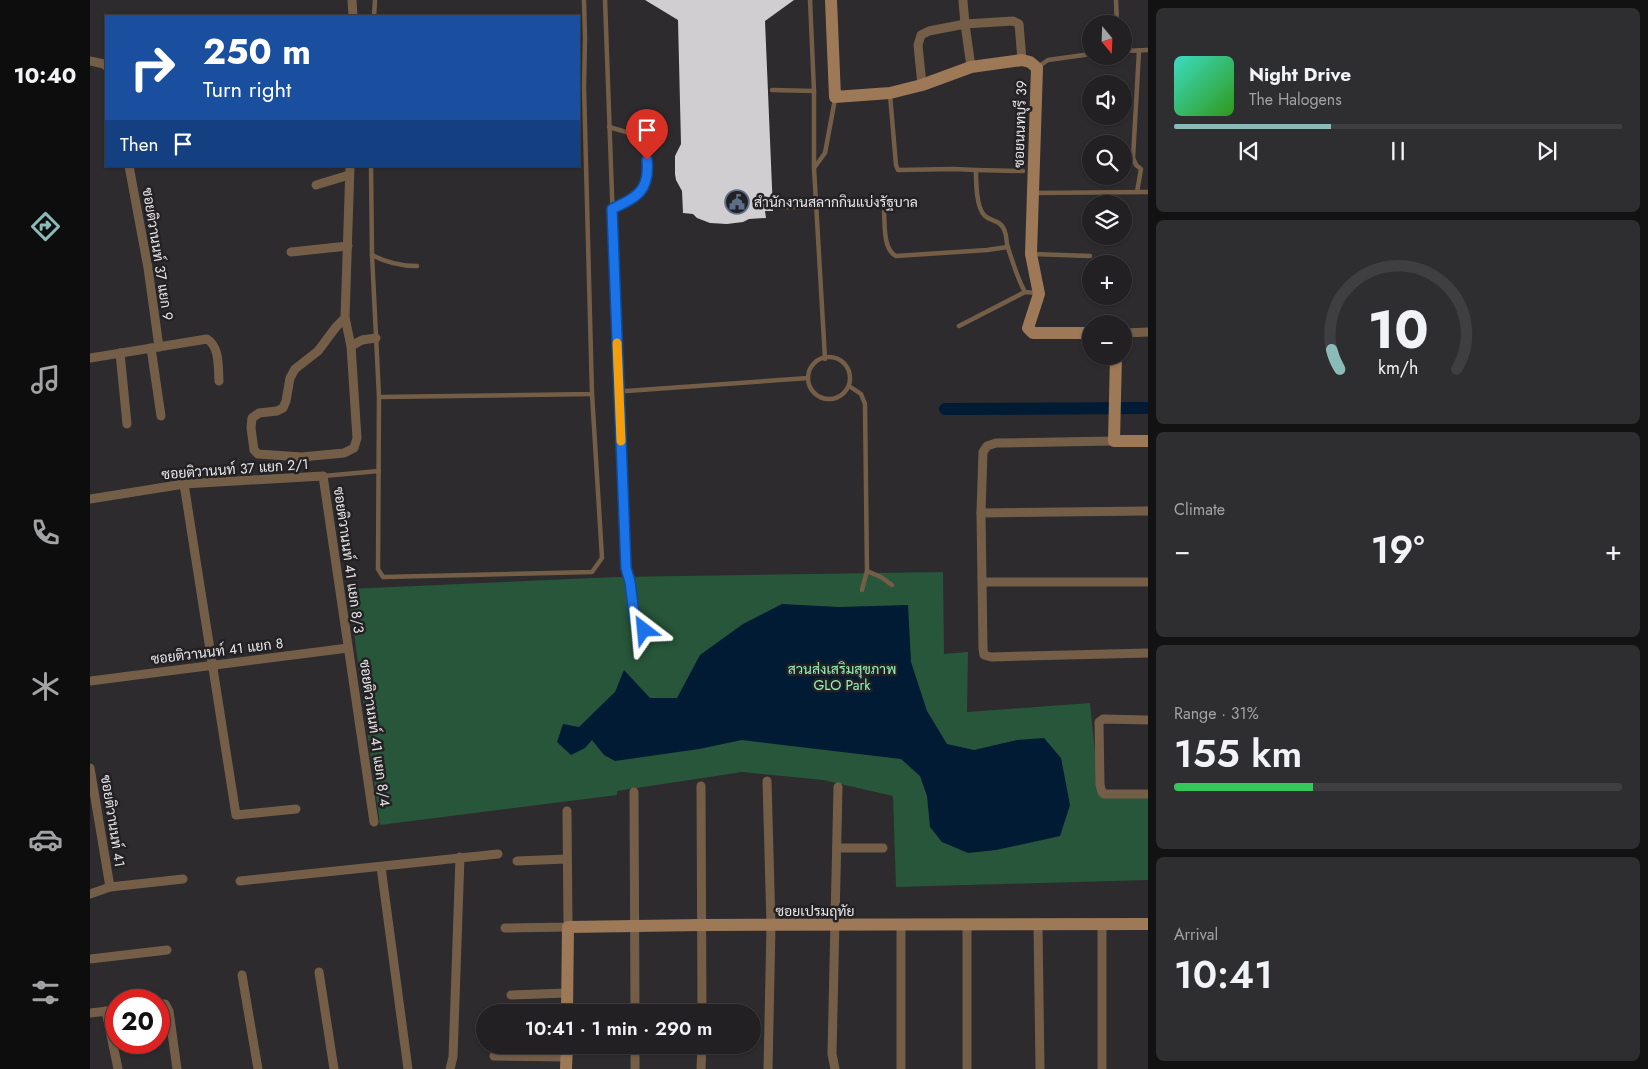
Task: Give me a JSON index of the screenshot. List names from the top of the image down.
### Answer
{
  "streets": {
    "street": [
      "ซอยนนทบุรี 39",
      "ซอยติวานนท์ 37 แยก 9",
      "ซอยติวานนท์ 37 แยก 2/1",
      "ซอยติวานนท์ 41 แยก 8/3",
      "ซอยติวานนท์ 41 แยก 8",
      "ซอยติวานนท์ 41 แยก 8/4",
      "ซอยติวานนท์ 41",
      "ซอยเปรมฤทัย"
    ]
  },
  "crossings": [
    ["ซอยติวานนท์ 37 แยก 2/1", "ซอยติวานนท์ 41 แยก 8/3"],
    ["ซอยติวานนท์ 41 แยก 8/3", "ซอยติวานนท์ 41 แยก 8"],
    ["ซอยติวานนท์ 41 แยก 8/3", "ซอยติวานนท์ 41 แยก 8/4"],
    ["ซอยติวานนท์ 41 แยก 8", "ซอยติวานนท์ 41 แยก 8/4"]
  ],
  "parks": ["สวนส่งเสริมสุขภาพ GLO Park"],
  "places": {
    "public building": ["สำนักงานสลากกินแบ่งรัฐบาล"]
  },
  "north": "bottom",
  "page": {
    "tabs": "10:40",
    "map_buttons": ["+", "−"],
    "turn": ["250 m", "Turn right"],
    "song": ["Night Drive", "The Halogens"],
    "then": "Then",
    "tile": [
      "Climate",
      ["Range · 31%", "155 km"],
      ["Arrival", "10:41"]
    ],
    "heat": ["−", "19°", "+"],
    "limit": "20",
    "trip": "10:41 · 1 min · 290 m",
    "gauge": ["10", "km/h"]
  }
}
